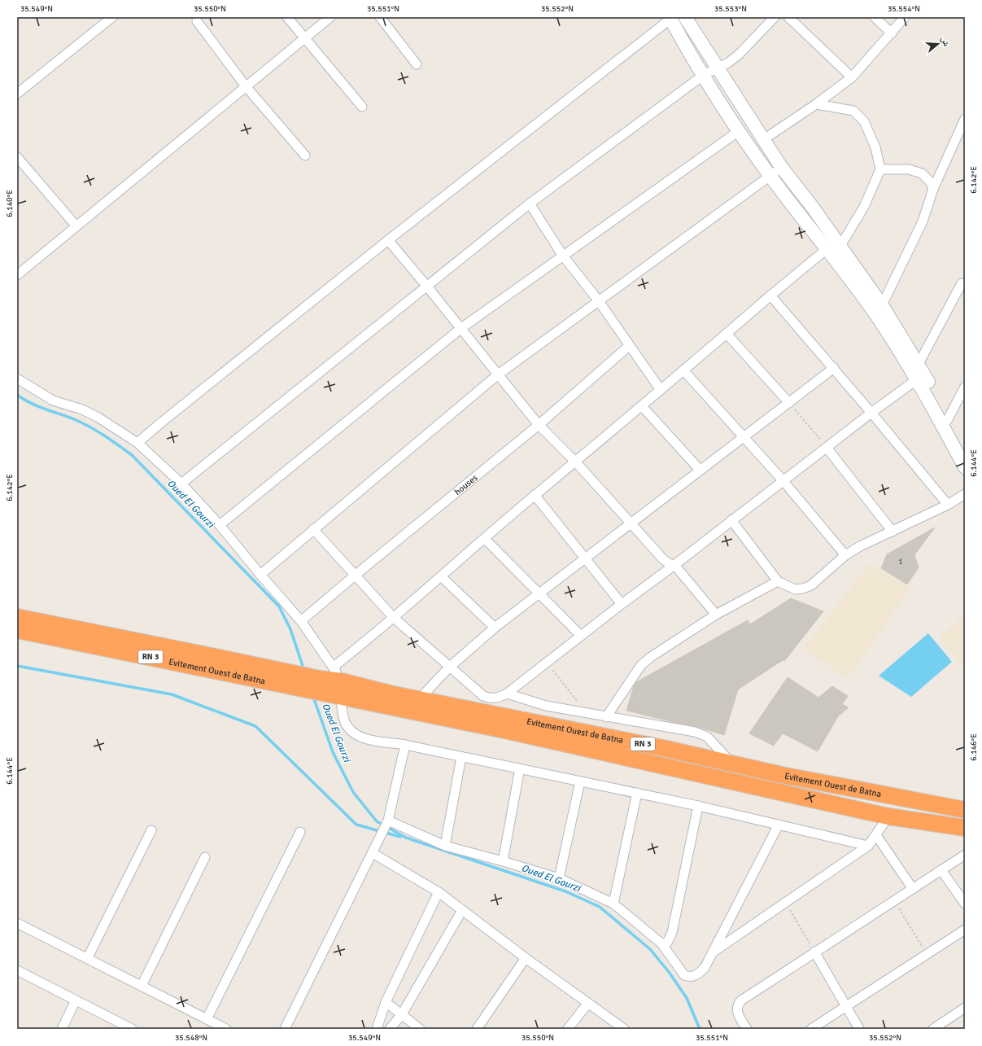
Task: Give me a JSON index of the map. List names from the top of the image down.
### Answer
{
  "streets": {
    "highway": ["RN 3", "Evitement Ouest de Batna"],
    "street": ["houses"]
  },
  "crossings": [
    ["RN 3", "Evitement Ouest de Batna"]
  ],
  "water": ["Oued El Gourzi"],
  "house_numbers": ["1"],
  "north": "right",
  "coordinates": [
    "35.549°N",
    "35.550°N",
    "35.551°N",
    "35.552°N",
    "35.553°N",
    "35.554°N",
    "6.142°E",
    "6.140°E",
    "6.144°E",
    "6.146°E",
    "35.548°N"
  ]
}
